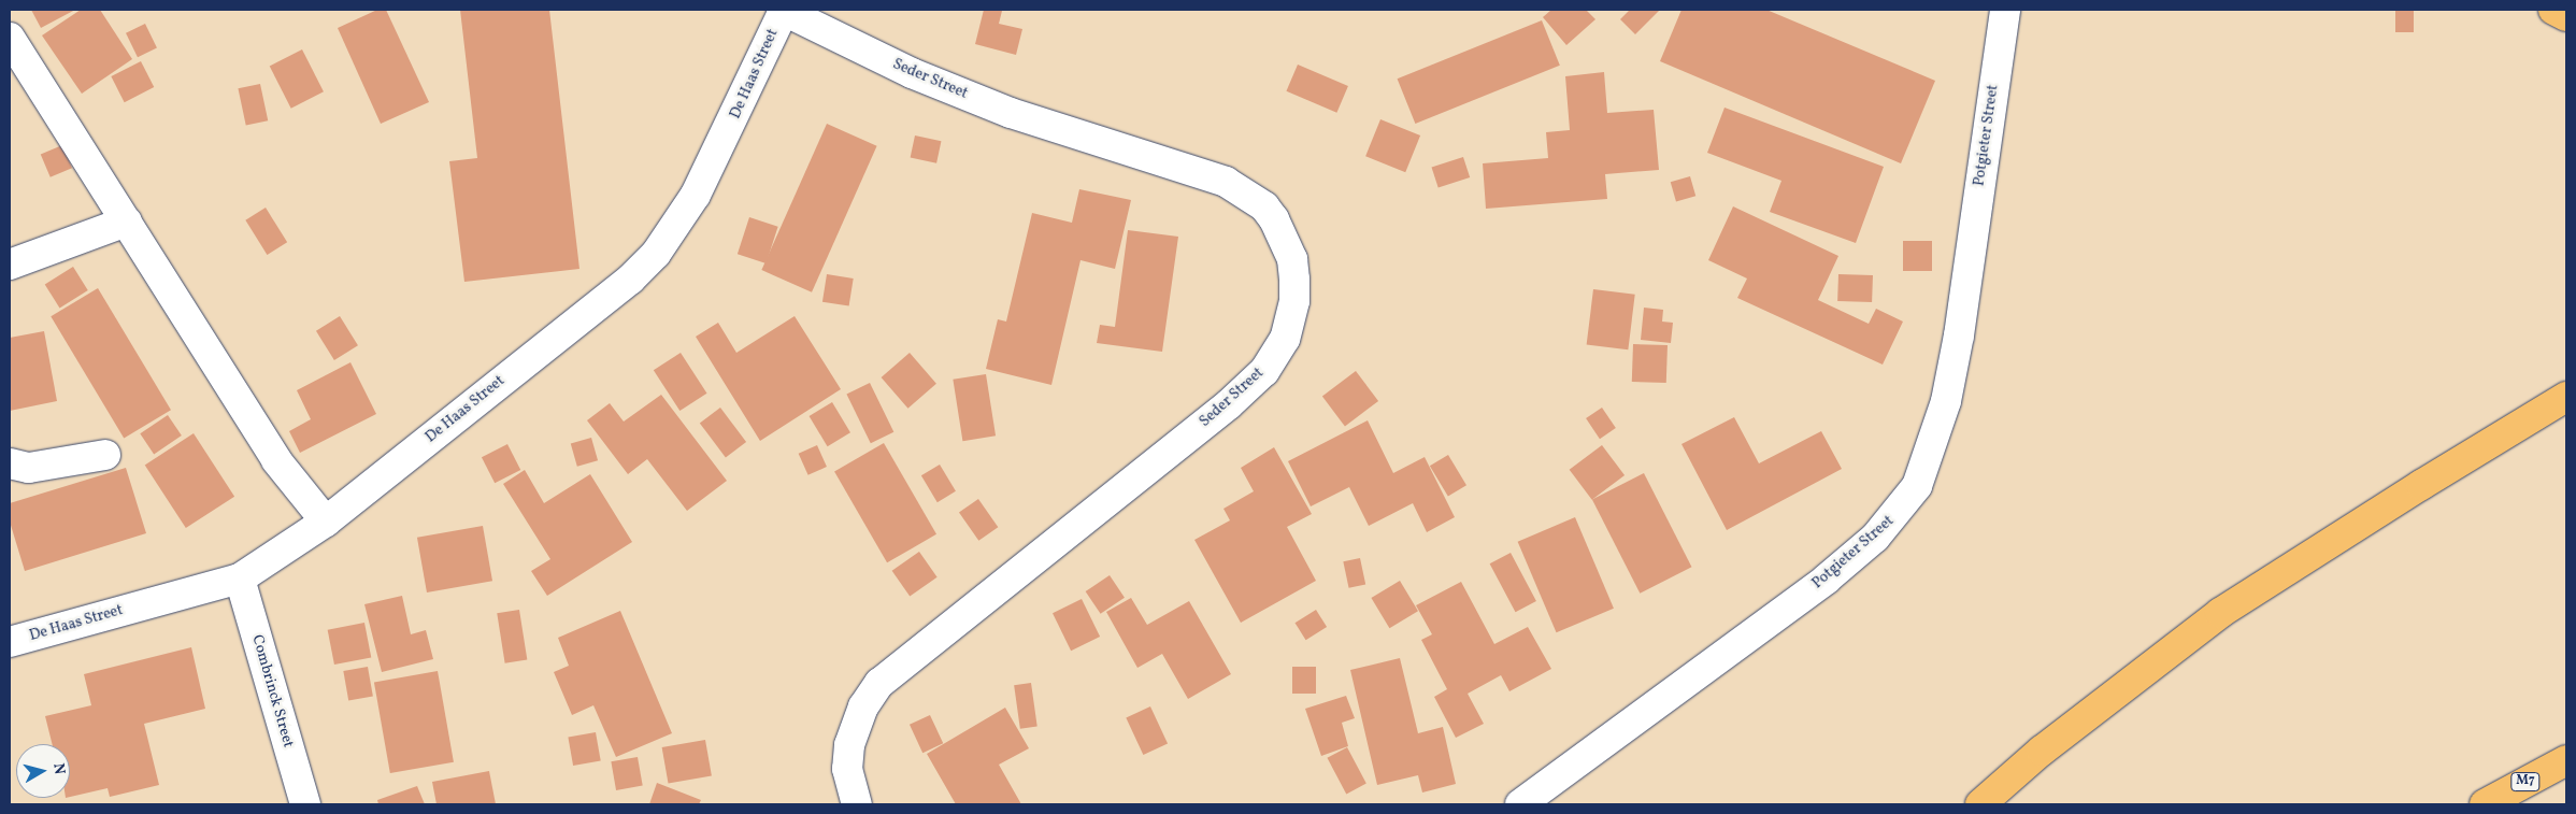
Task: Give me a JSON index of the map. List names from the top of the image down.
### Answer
{
  "streets": {
    "main road": ["M7"],
    "street": [
      "De Haas Street",
      "Seder Street",
      "Potgieter Street",
      "Combrinck Street"
    ]
  },
  "crossings": [
    ["De Haas Street", "Seder Street"],
    ["De Haas Street", "Combrinck Street"]
  ],
  "north": "right"
}
